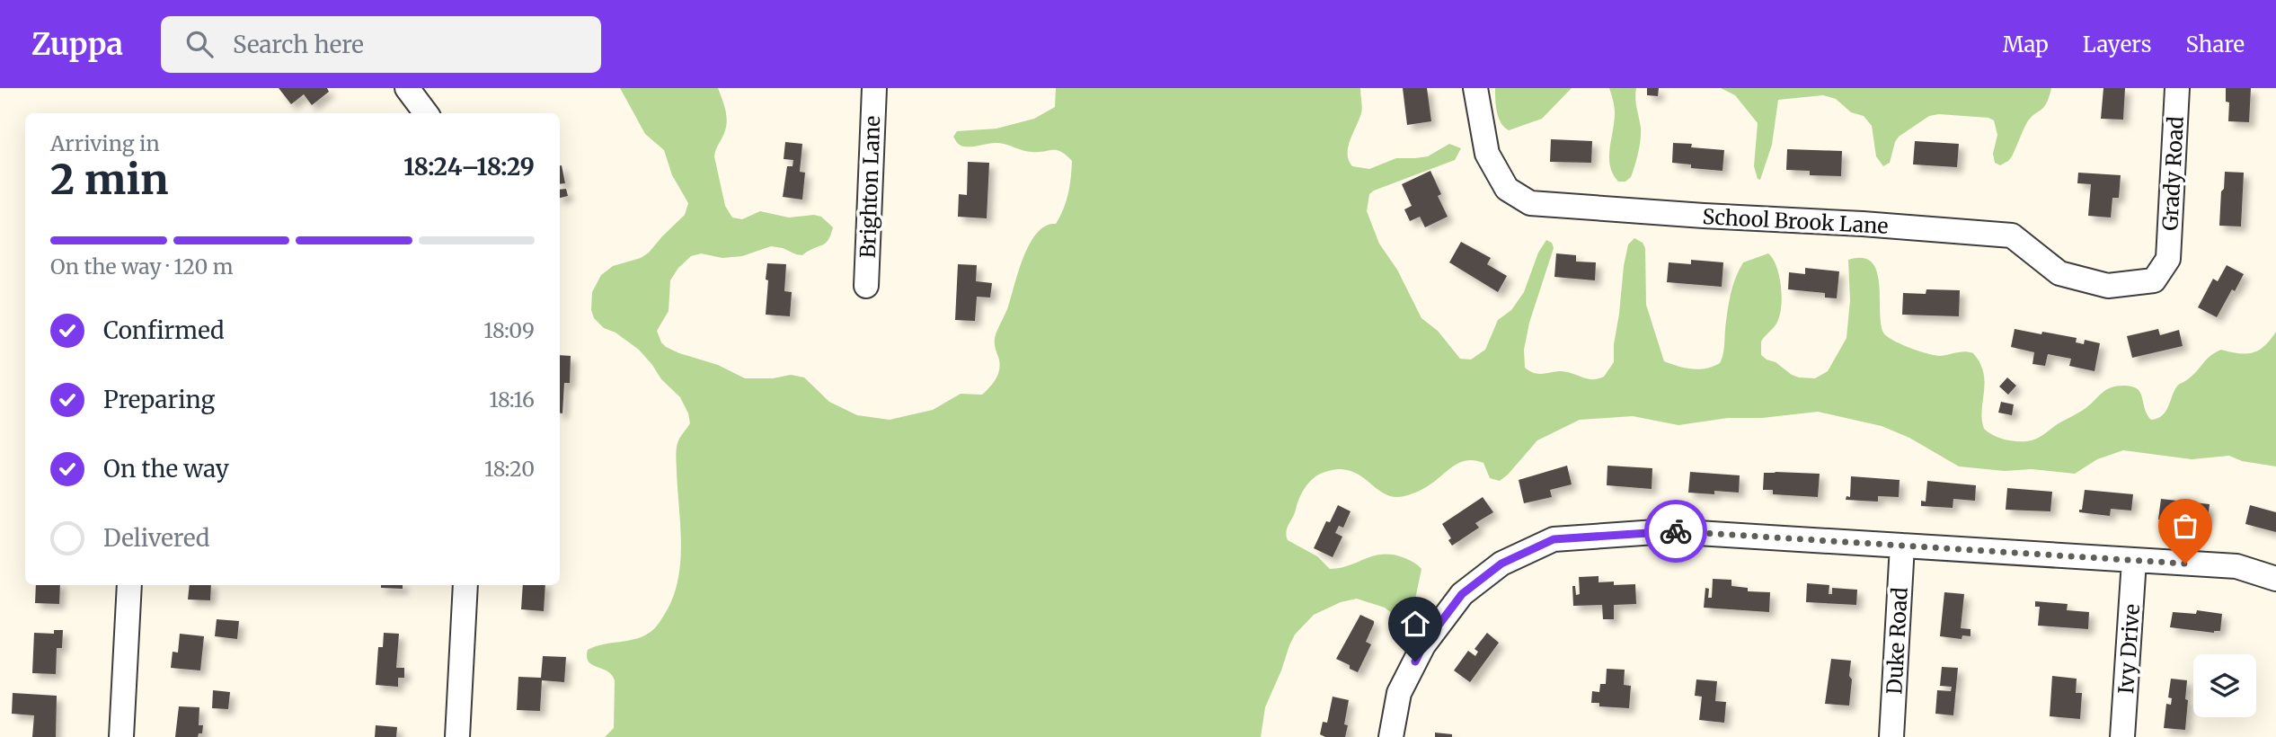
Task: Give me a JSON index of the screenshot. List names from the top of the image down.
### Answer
{
  "streets": {
    "street": [
      "Grady Road",
      "Brighton Lane",
      "School Brook Lane",
      "Duke Road",
      "Ivy Drive"
    ]
  },
  "crossings": [
    ["Grady Road", "School Brook Lane"]
  ],
  "page": {
    "header": "Zuppa",
    "search": "Search here",
    "nav": ["Map", "Layers", "Share"],
    "heading": ["2 min", "Arriving in", "18:24–18:29"],
    "bar": "On the way · 120 m",
    "list": [
      ["Confirmed", "18:09"],
      ["Preparing", "18:16"],
      ["On the way", "18:20"],
      "Delivered"
    ]
  }
}
